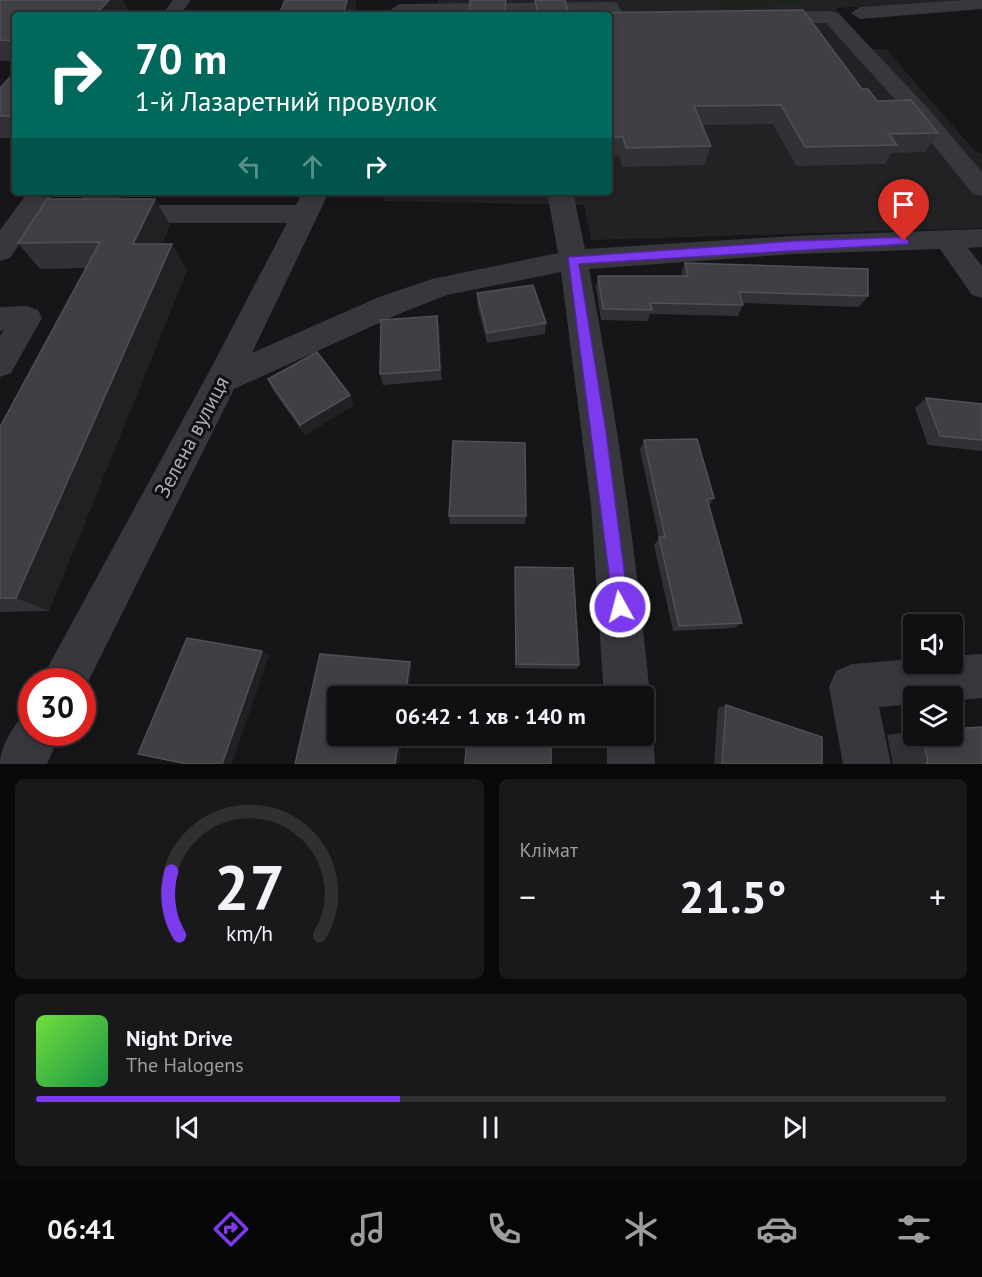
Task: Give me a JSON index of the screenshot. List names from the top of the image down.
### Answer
{
  "streets": {
    "street": ["Зелена вулиця"]
  },
  "page": {
    "turn": ["70 m", "1-й Лазаретний провулок"],
    "limit": "30",
    "trip": "06:42 · 1 хв · 140 m",
    "tile": "Клімат",
    "heat": ["−", "21.5°", "+"],
    "song": ["Night Drive", "The Halogens"],
    "tabs": "06:41",
    "gauge": ["27", "km/h"]
  }
}
